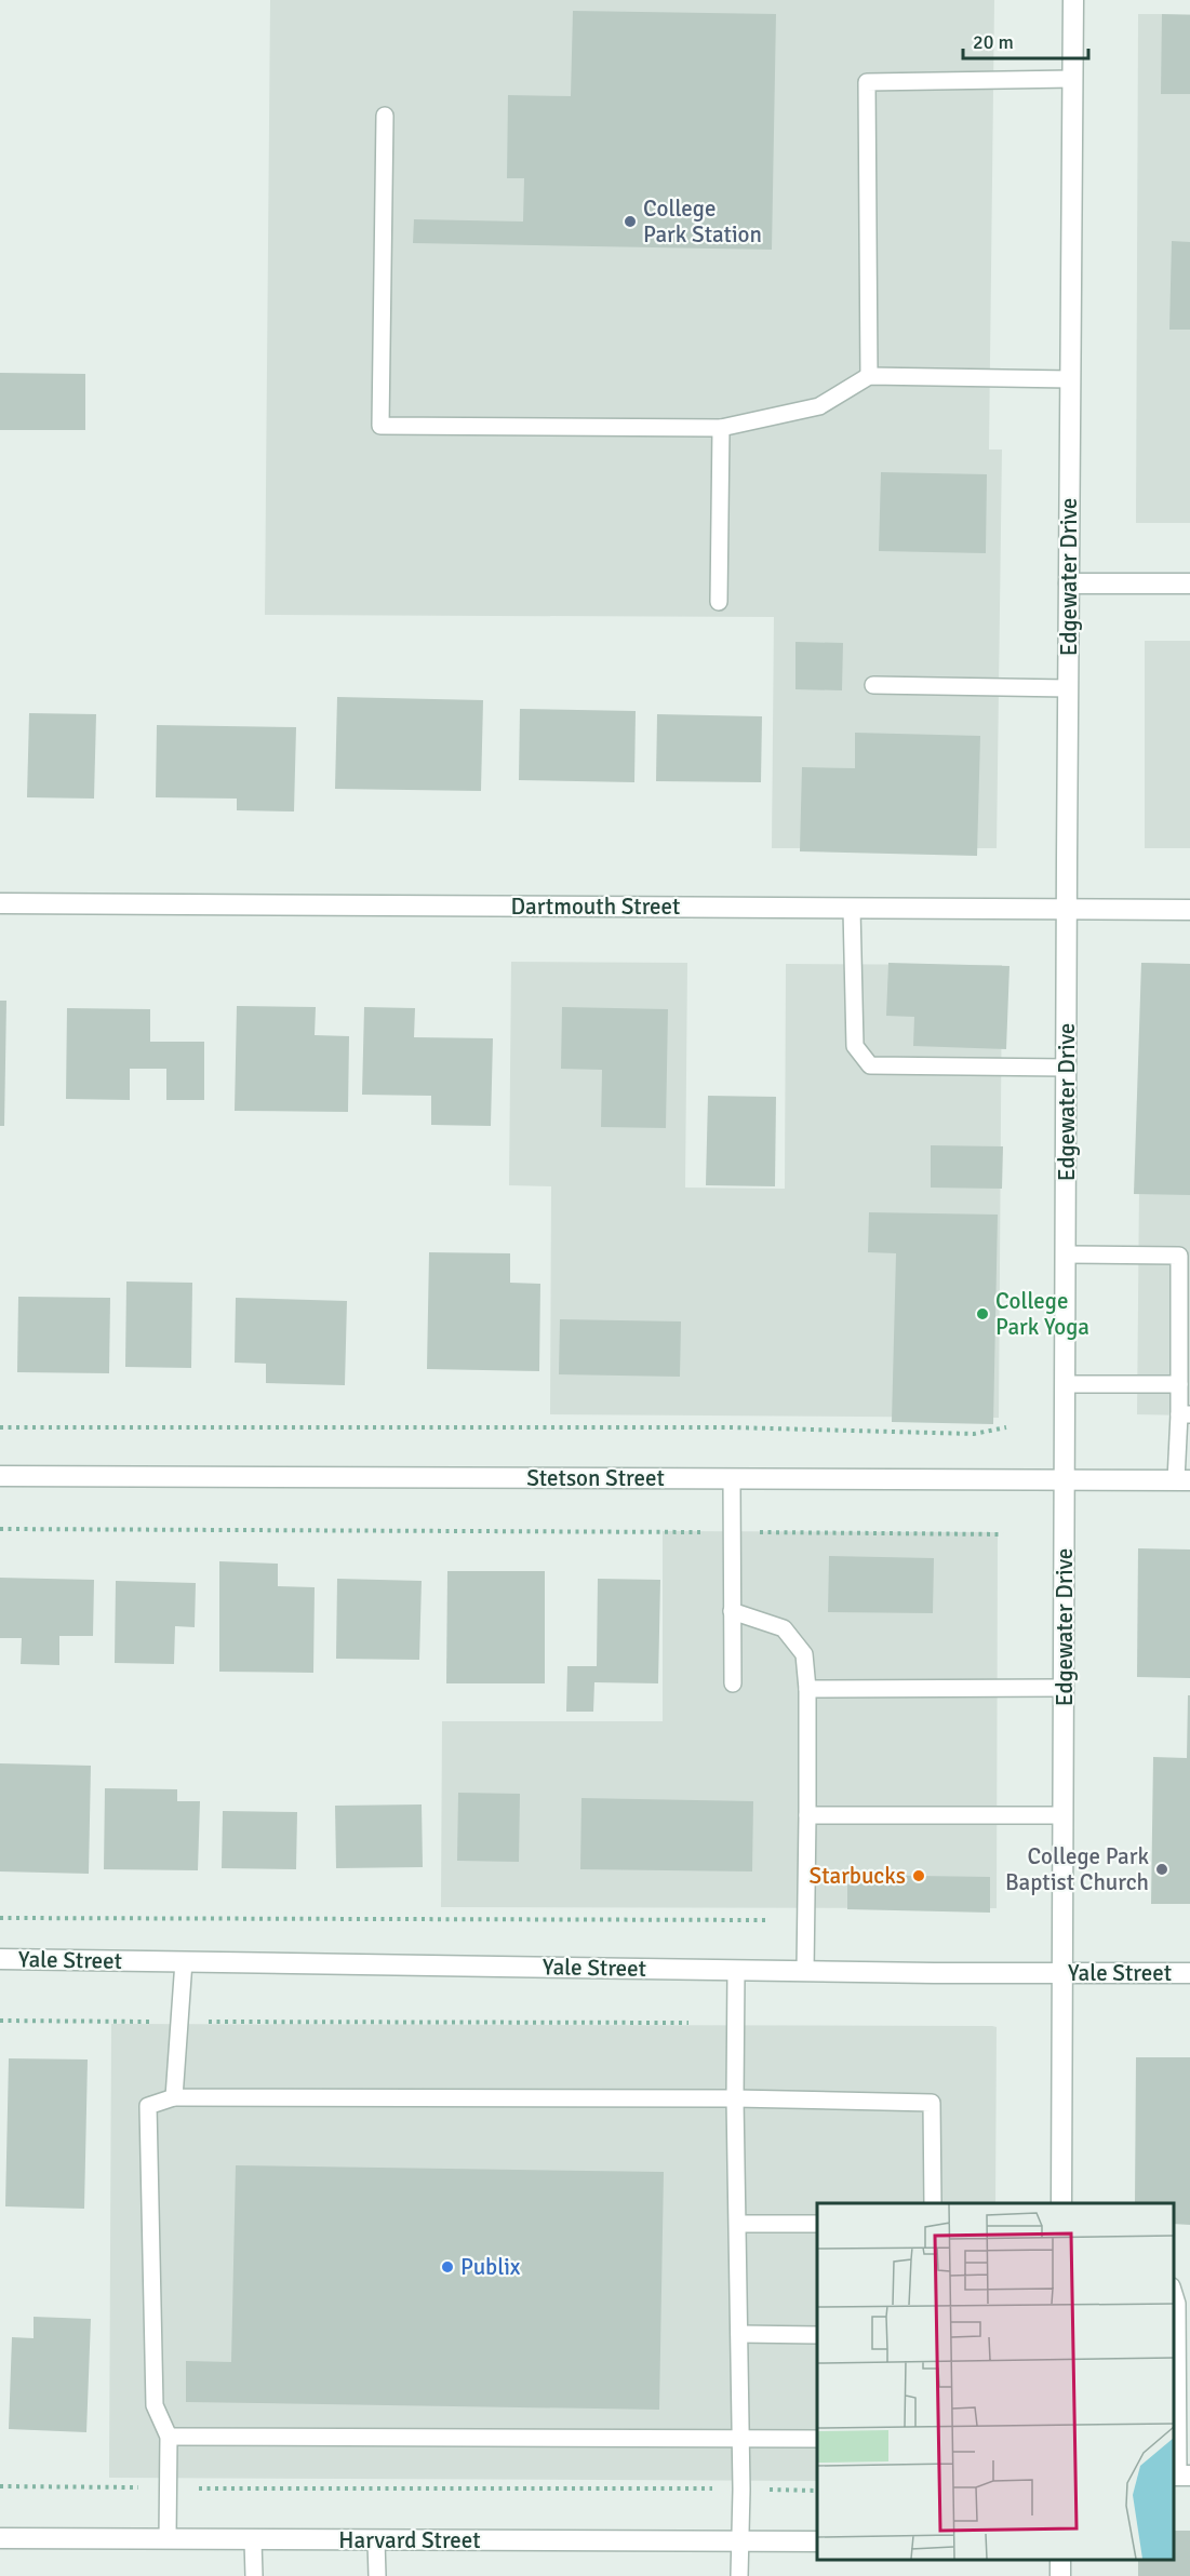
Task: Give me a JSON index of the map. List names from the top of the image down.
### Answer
{
  "streets": {
    "street": [
      "Edgewater Drive",
      "Dartmouth Street",
      "Stetson Street",
      "Yale Street",
      "Harvard Street"
    ]
  },
  "crossings": [
    ["Edgewater Drive", "Dartmouth Street"],
    ["Edgewater Drive", "Stetson Street"],
    ["Edgewater Drive", "Yale Street"]
  ],
  "places": [
    "College Park Station",
    "College Park Yoga",
    "College Park Baptist Church",
    "Starbucks",
    "Publix"
  ],
  "scale_bar": "20 m"
}
